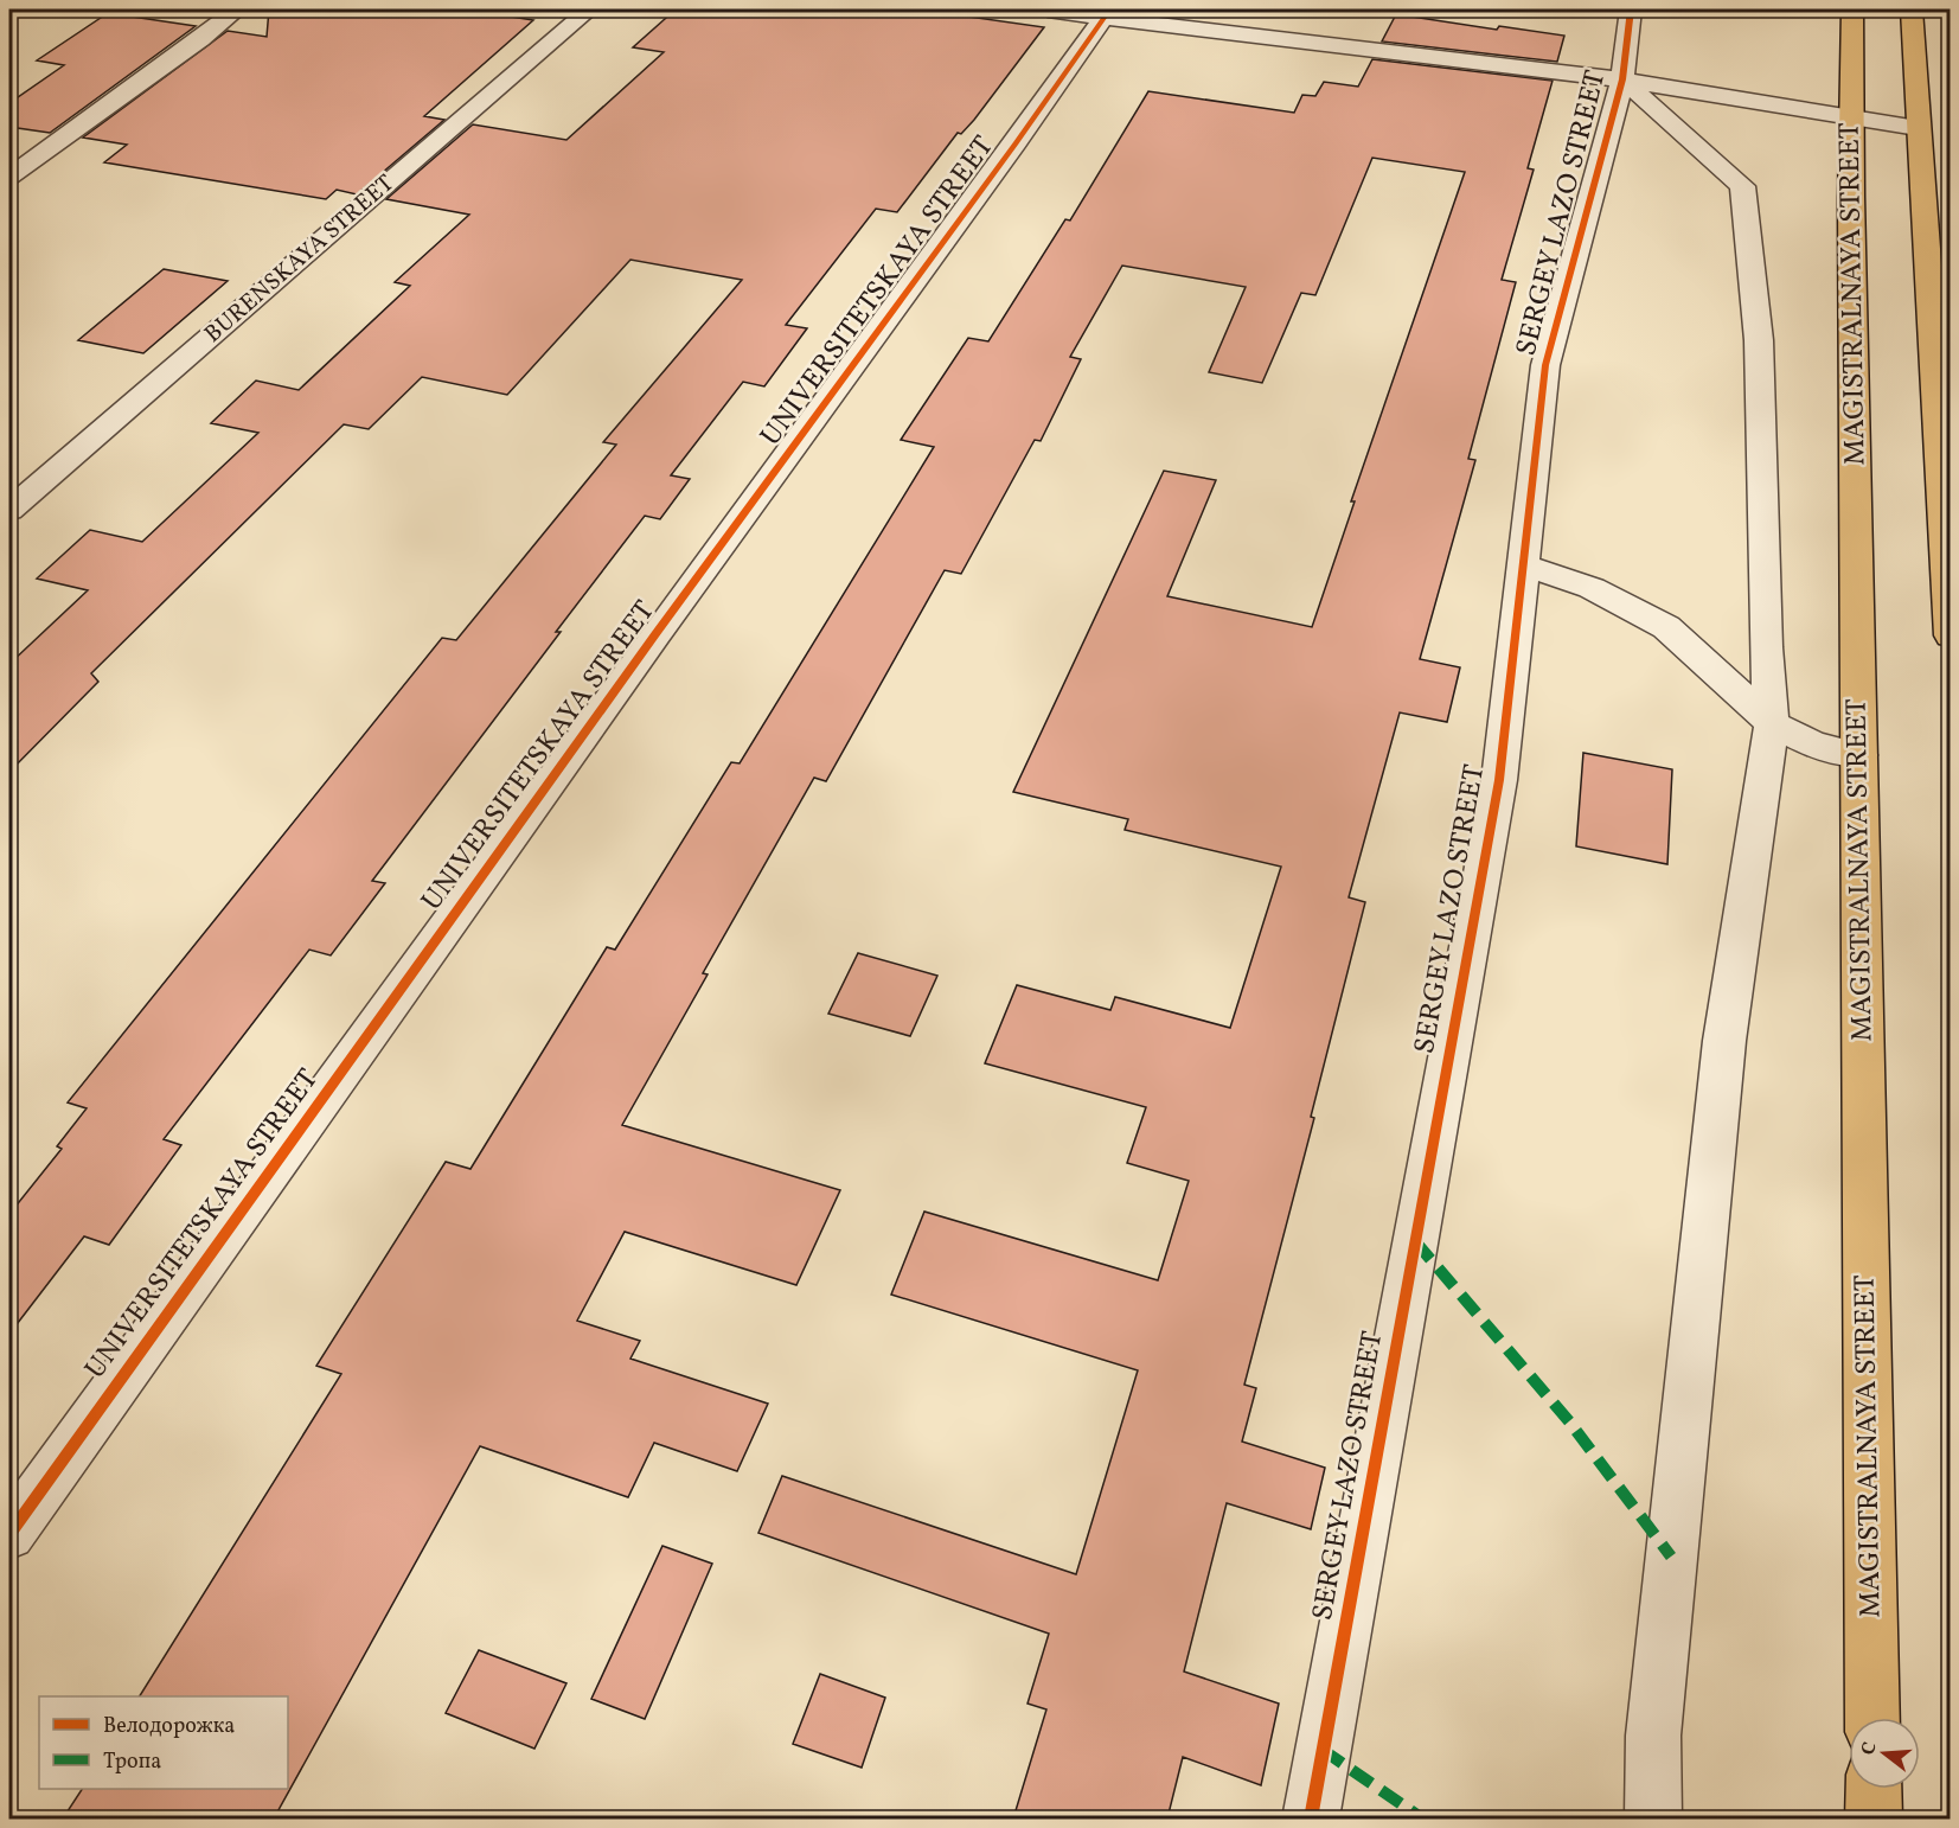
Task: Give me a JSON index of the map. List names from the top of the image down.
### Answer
{
  "streets": {
    "main road": ["MAGISTRALNAYA STREET"],
    "street": ["SERGEY LAZO STREET", "BURENSKAYA STREET", "UNIVERSITETSKAYA STREET"]
  },
  "legend": ["Велодорожка", "Тропа"],
  "north": "left"
}
